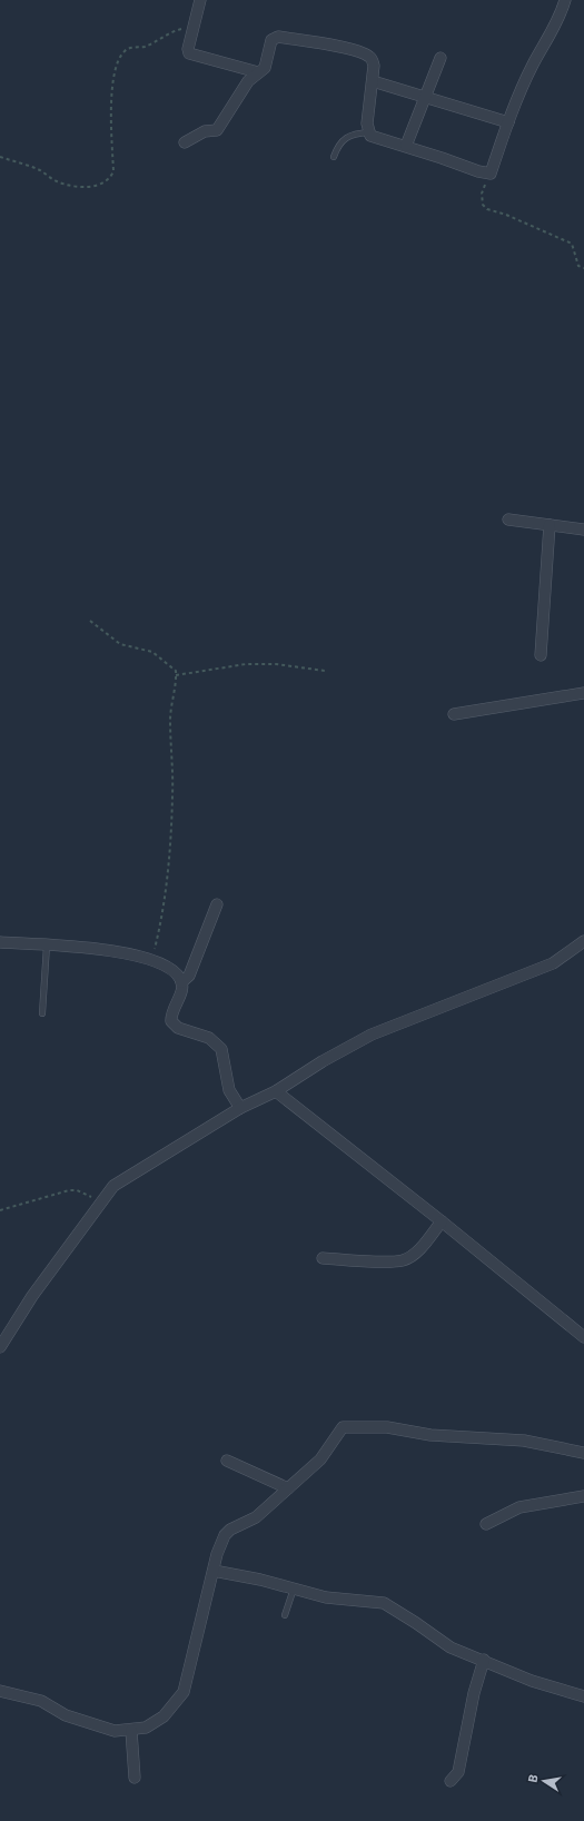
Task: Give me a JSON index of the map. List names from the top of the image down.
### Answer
{
  "north": "left"
}
